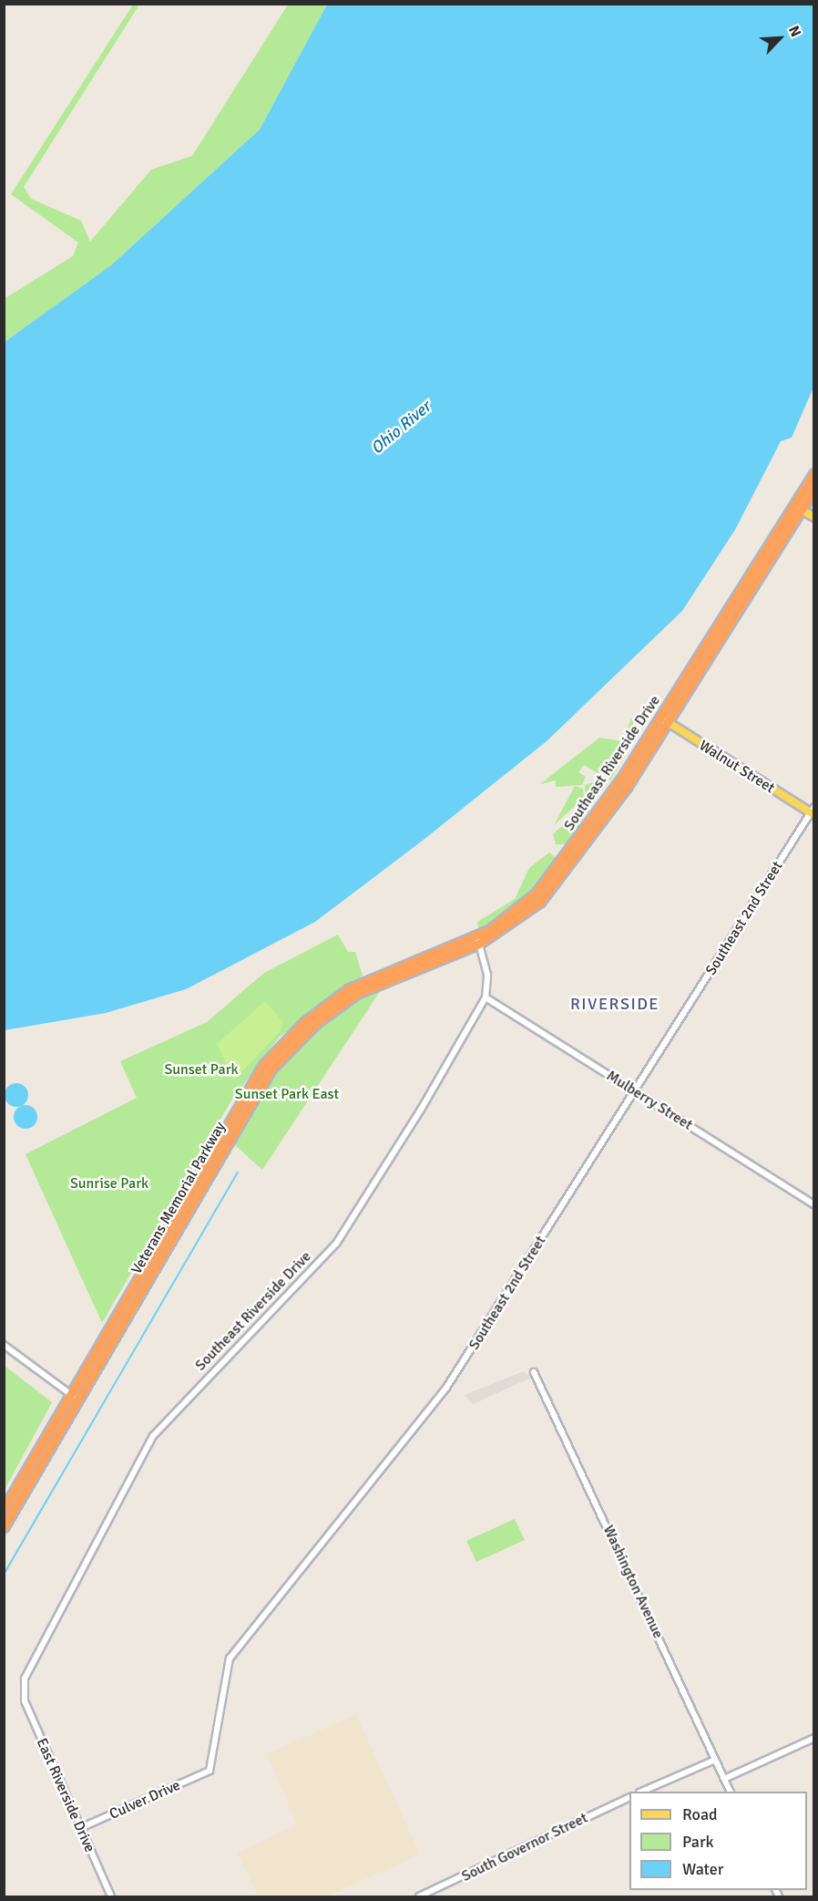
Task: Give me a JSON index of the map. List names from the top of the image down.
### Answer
{
  "streets": {
    "highway": ["Southeast Riverside Drive", "Veterans Memorial Parkway"],
    "main road": ["Walnut Street"],
    "street": [
      "Southeast 2nd Street",
      "Mulberry Street",
      "Washington Avenue",
      "East Riverside Drive",
      "Culver Drive",
      "South Governor Street"
    ]
  },
  "crossings": [
    ["Southeast Riverside Drive", "Walnut Street"],
    ["Southeast Riverside Drive", "Mulberry Street"],
    ["Southeast Riverside Drive", "Veterans Memorial Parkway"],
    ["Southeast Riverside Drive", "East Riverside Drive"],
    ["Walnut Street", "Southeast 2nd Street"],
    ["Southeast 2nd Street", "Mulberry Street"],
    ["Southeast 2nd Street", "Culver Drive"],
    ["East Riverside Drive", "Culver Drive"]
  ],
  "districts": ["RIVERSIDE"],
  "water": ["Ohio River"],
  "parks": ["Sunset Park", "Sunset Park East", "Sunrise Park"],
  "legend": ["Road", "Park", "Water"],
  "north": "top right"
}
